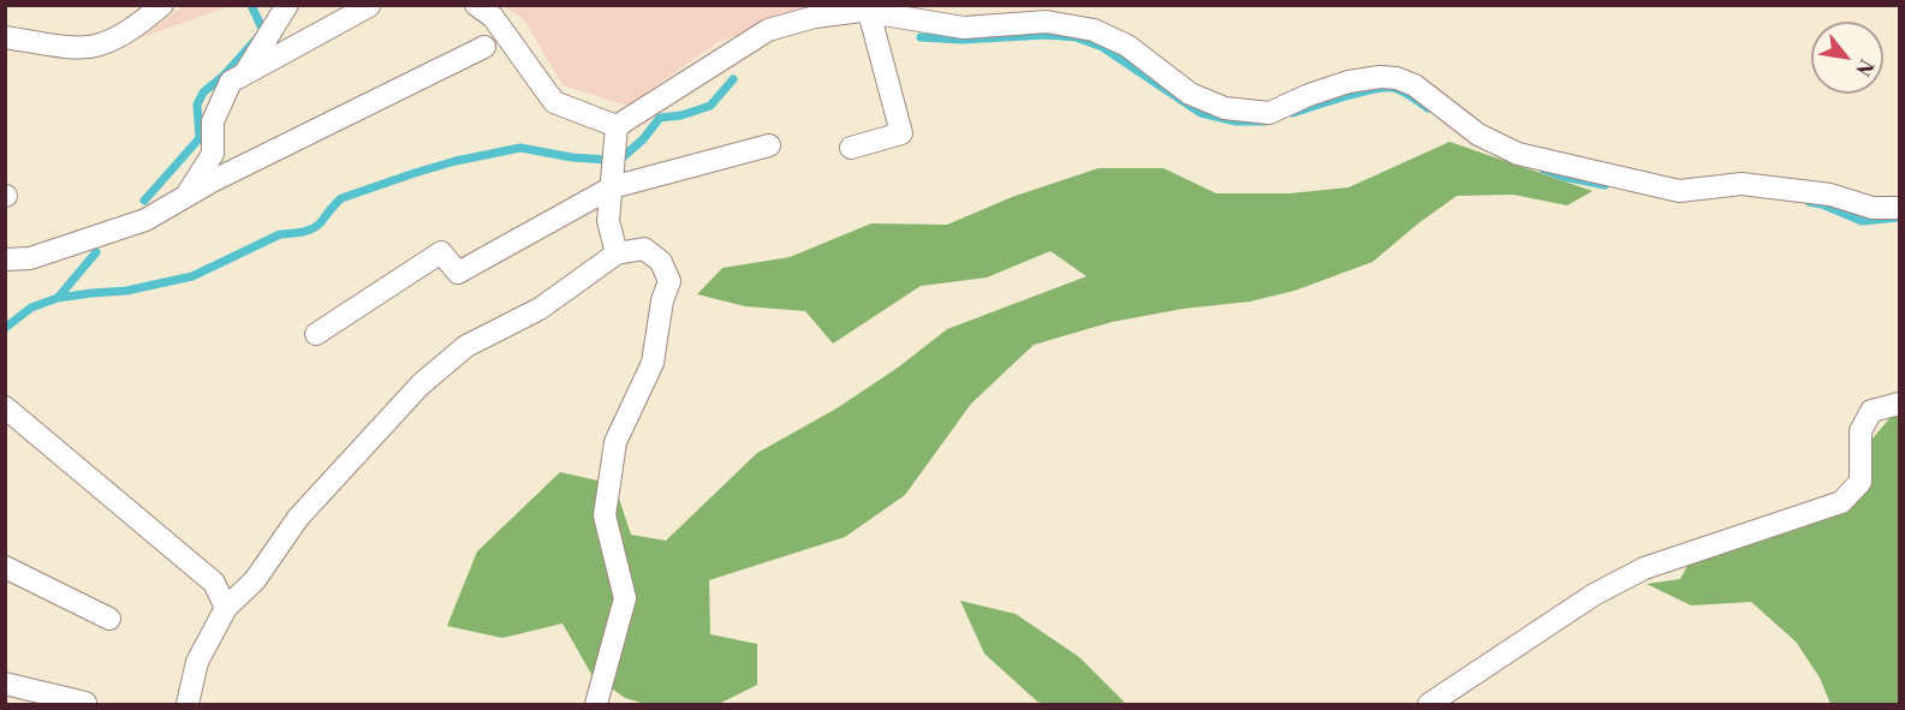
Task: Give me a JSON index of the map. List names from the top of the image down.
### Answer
{
  "north": "bottom right"
}
